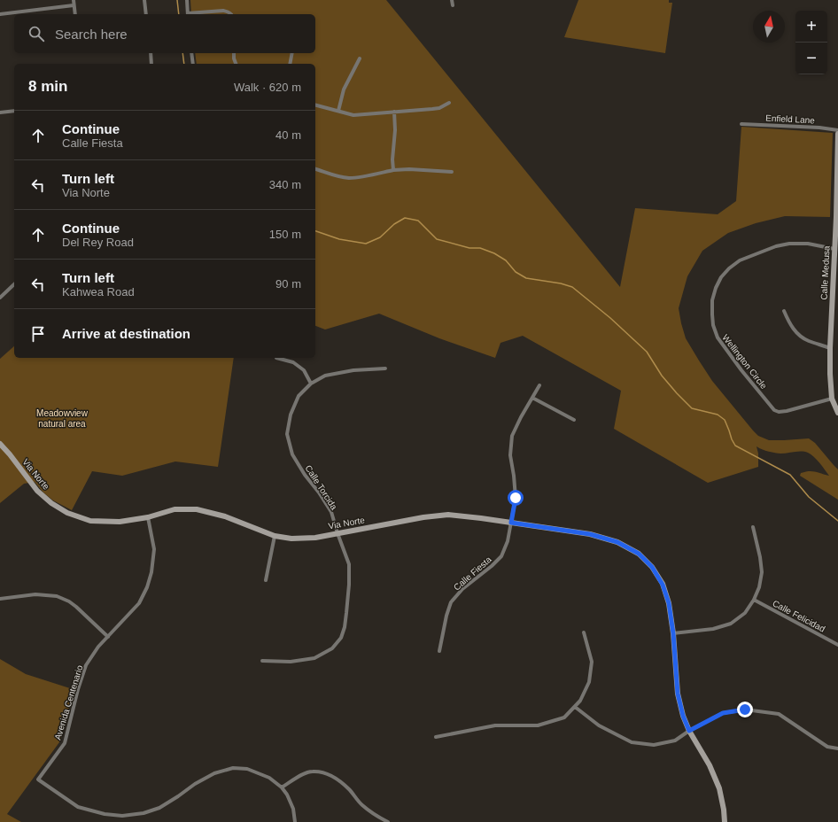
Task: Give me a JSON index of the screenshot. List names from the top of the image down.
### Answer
{
  "streets": {
    "street": [
      "Enfield Lane",
      "Calle Medusa",
      "Wellington Circle",
      "Via Norte",
      "Calle Torcida",
      "Calle Fiesta",
      "Calle Felicidad",
      "Avenida Centenario"
    ]
  },
  "crossings": [
    ["Calle Medusa", "Wellington Circle"],
    ["Via Norte", "Calle Torcida"],
    ["Via Norte", "Calle Fiesta"],
    ["Via Norte", "Avenida Centenario"]
  ],
  "parks": ["Meadowview natural area"],
  "north": "top",
  "page": {
    "map_buttons": ["+", "−"],
    "search": "Search here",
    "heading": ["8 min", "Walk · 620 m"],
    "list": [
      ["Continue", "Calle Fiesta", "40 m"],
      ["Turn left", "Via Norte", "340 m"],
      ["Continue", "Del Rey Road", "150 m"],
      ["Turn left", "Kahwea Road", "90 m"],
      "Arrive at destination"
    ]
  }
}
